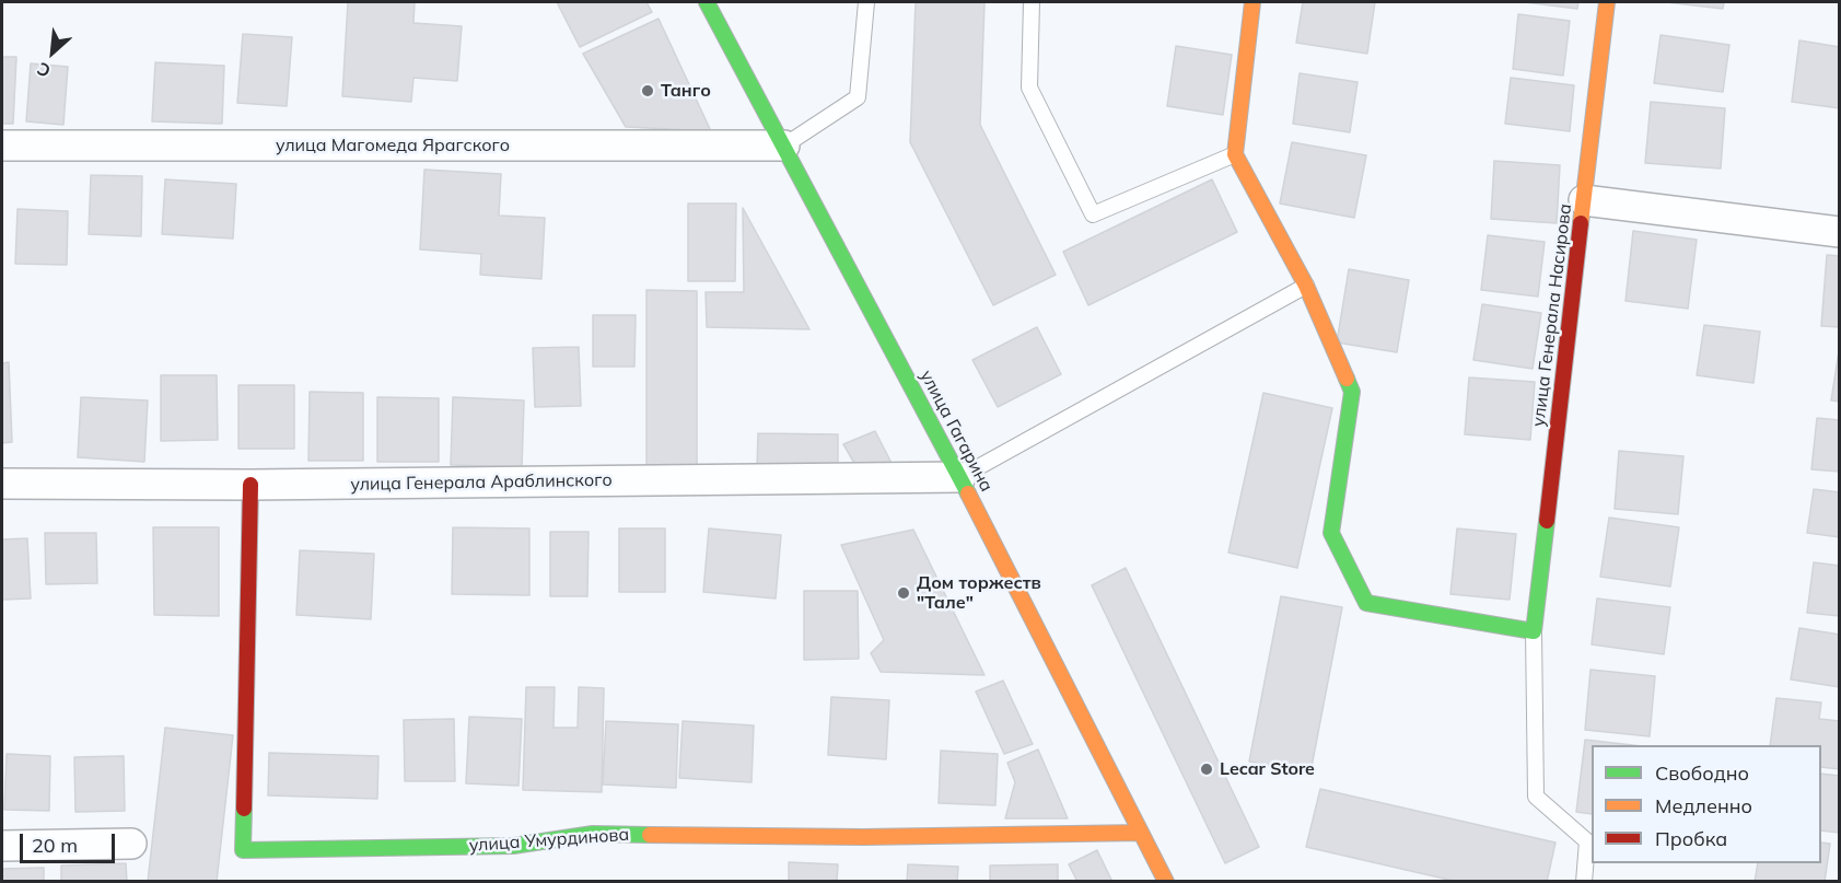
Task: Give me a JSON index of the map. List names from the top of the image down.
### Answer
{
  "streets": {
    "street": [
      "улица Магомеда Ярагского",
      "улица Генерала Насирова",
      "улица Гагарина",
      "улица Генерала Араблинского",
      "улица Умурдинова"
    ]
  },
  "crossings": [
    ["улица Магомеда Ярагского", "улица Гагарина"],
    ["улица Гагарина", "улица Генерала Араблинского"],
    ["улица Гагарина", "улица Умурдинова"],
    ["улица Генерала Араблинского", "улица Умурдинова"]
  ],
  "places": ["Танго", "Дом торжеств \"Тале\"", "Lecar Store"],
  "legend": ["Свободно", "Медленно", "Пробка"],
  "scale_bar": "20 m",
  "north": "bottom left"
}
